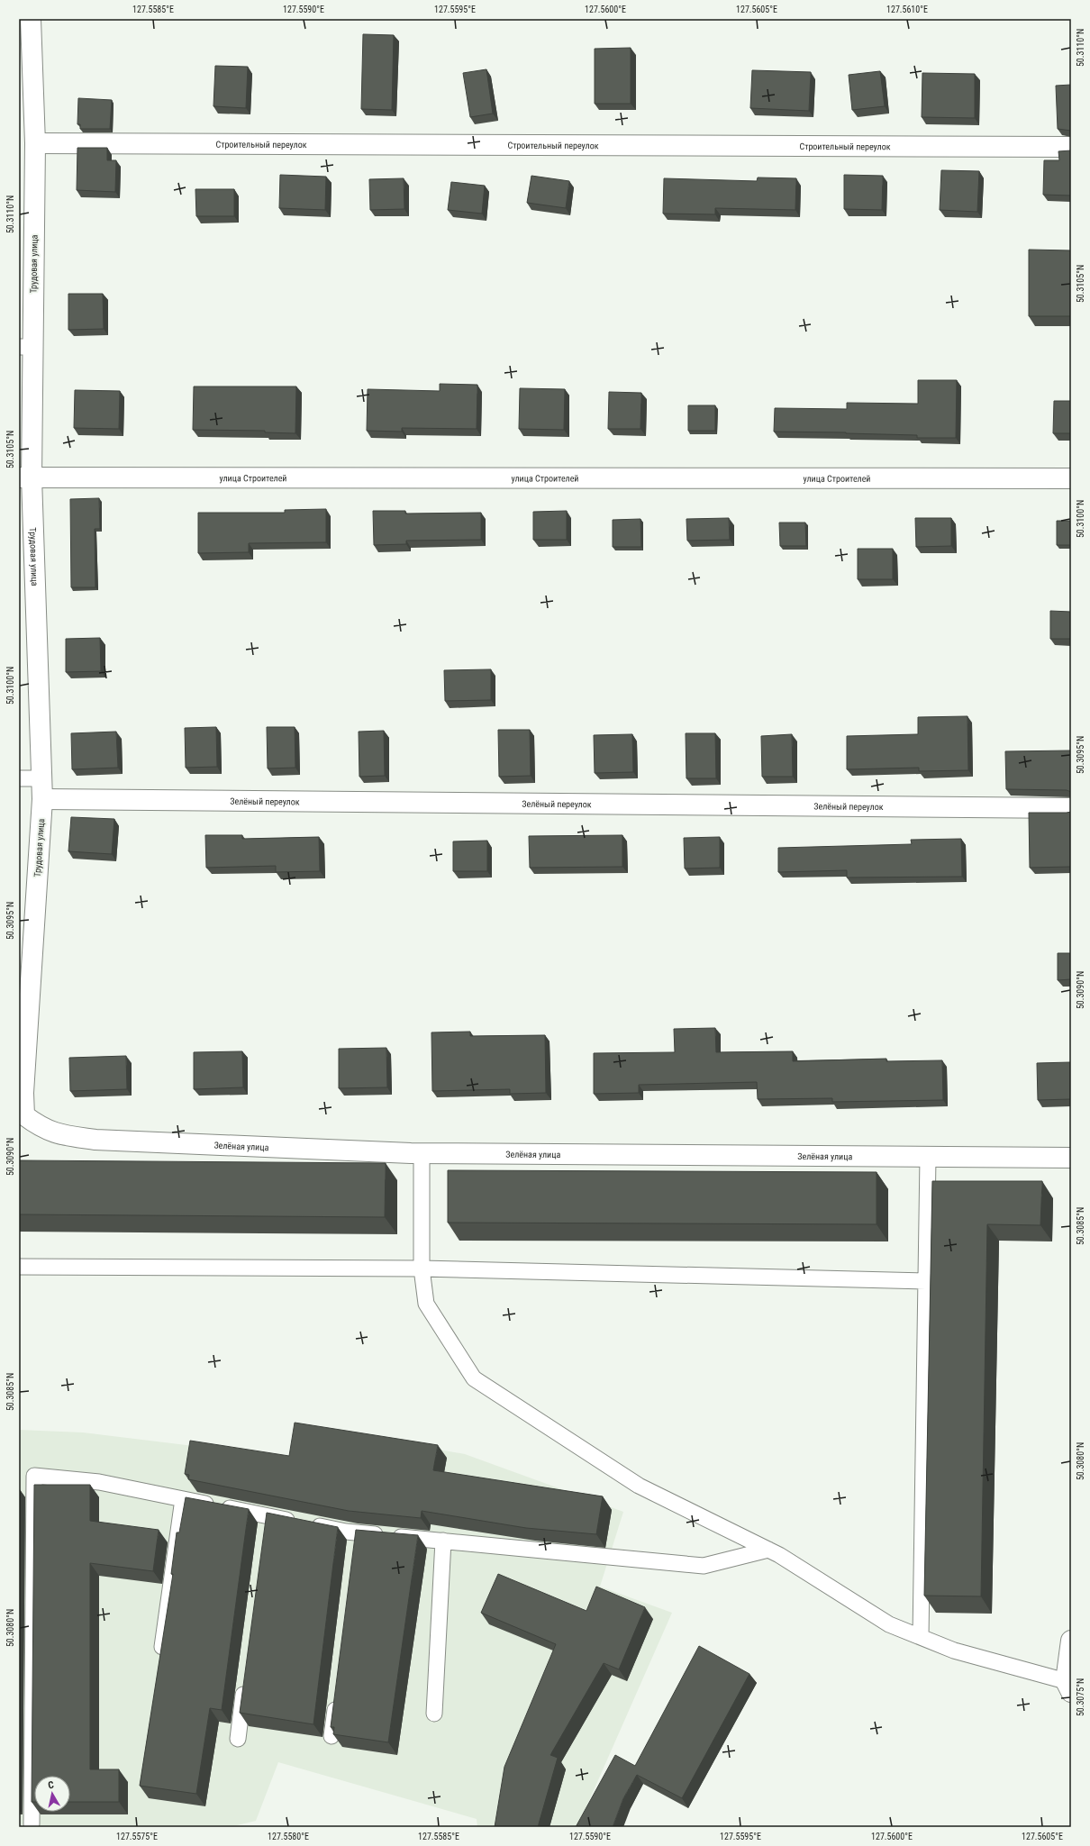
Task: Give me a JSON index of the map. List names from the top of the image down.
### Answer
{
  "streets": {
    "street": [
      "Строительный переулок",
      "Трудовая улица",
      "улица Строителей",
      "Зелёный переулок",
      "Зелёная улица"
    ]
  },
  "crossings": [
    ["Строительный переулок", "Трудовая улица"],
    ["Трудовая улица", "улица Строителей"],
    ["Трудовая улица", "Зелёный переулок"],
    ["Трудовая улица", "Зелёная улица"]
  ],
  "north": "top",
  "coordinates": [
    "127.5585°E",
    "127.5590°E",
    "127.5595°E",
    "127.5600°E",
    "127.5605°E",
    "127.5610°E",
    "50.3110°N",
    "50.3105°N",
    "50.3100°N",
    "50.3095°N",
    "50.3090°N",
    "50.3085°N",
    "50.3080°N",
    "50.3075°N",
    "127.5575°E",
    "127.5580°E"
  ]
}
